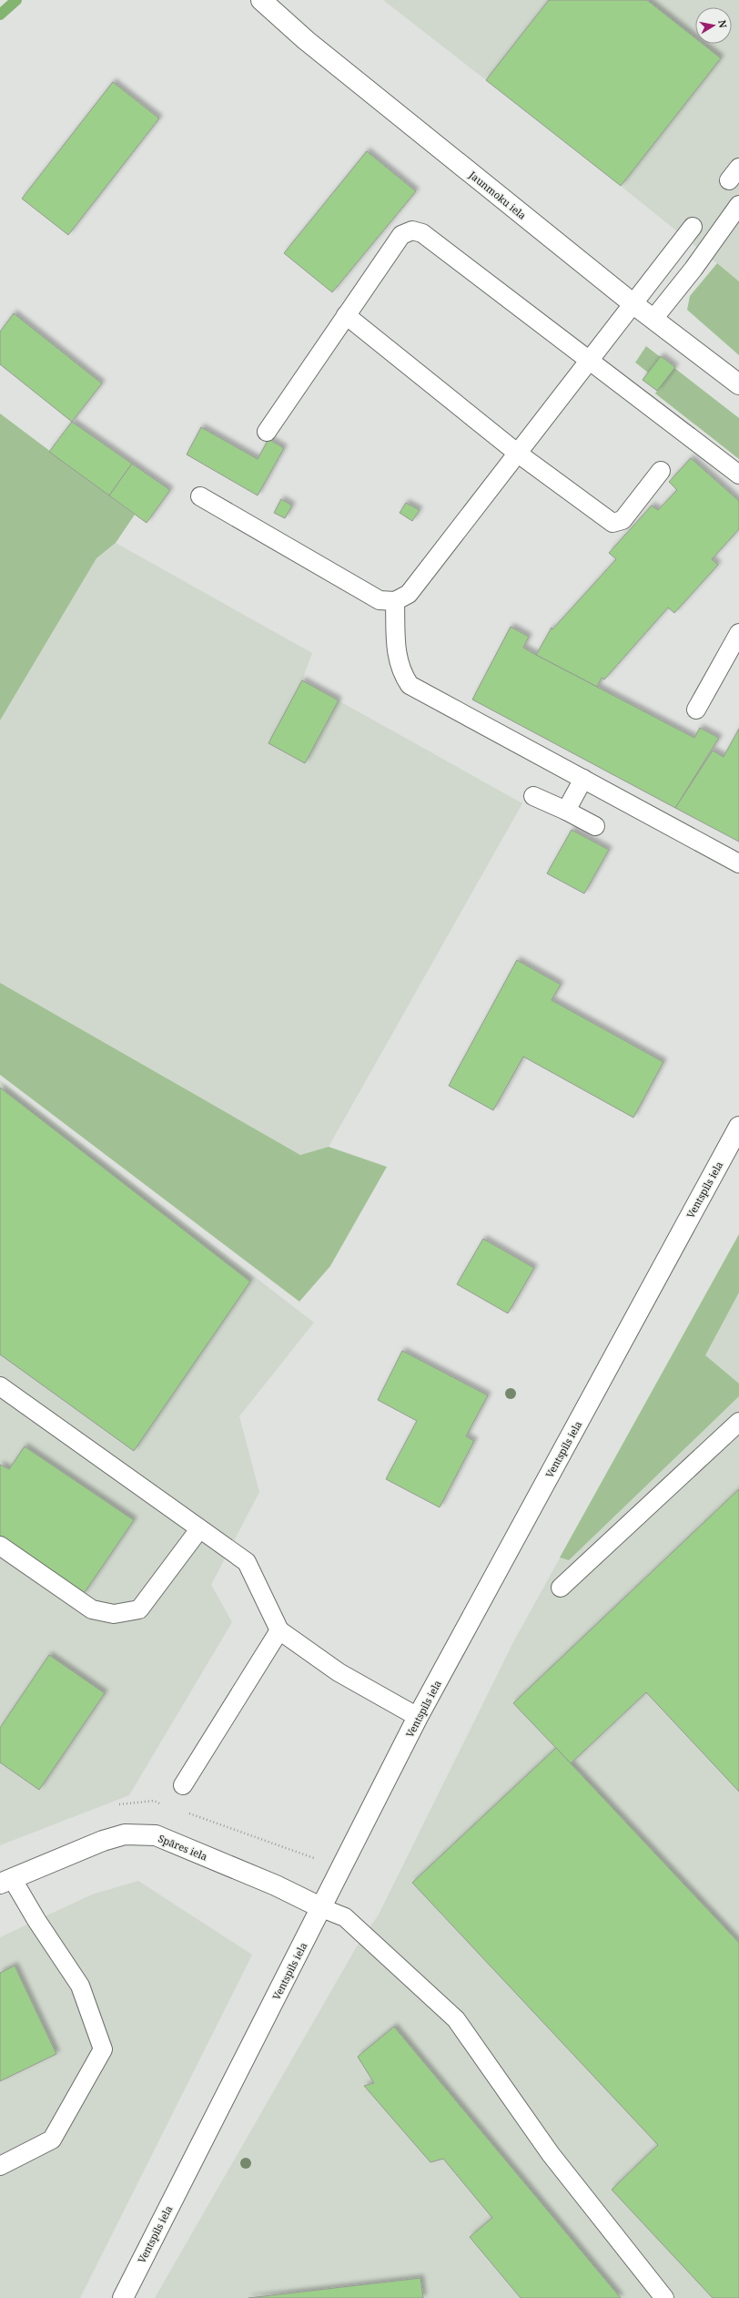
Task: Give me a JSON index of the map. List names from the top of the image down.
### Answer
{
  "streets": {
    "street": ["Jaunmoku iela", "Ventspils iela", "Spāres iela"]
  },
  "crossings": [
    ["Ventspils iela", "Spāres iela"]
  ],
  "north": "right"
}
